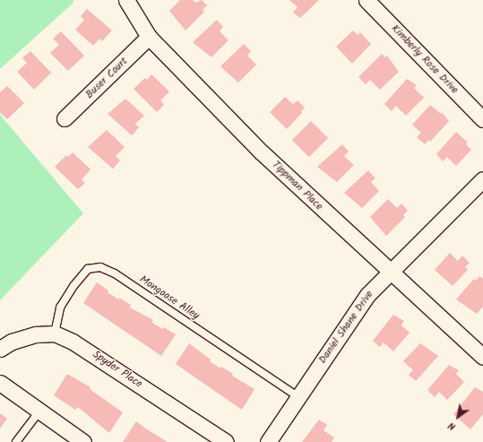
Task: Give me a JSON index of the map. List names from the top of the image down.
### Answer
{
  "streets": {
    "street": [
      "Kimberly Rose Drive",
      "Buser Court",
      "Tippman Place",
      "Daniel Shane Drive",
      "Spyder Place"
    ],
    "lane": ["Mongoose Alley"]
  },
  "crossings": [
    ["Buser Court", "Tippman Place"],
    ["Tippman Place", "Daniel Shane Drive"],
    ["Mongoose Alley", "Daniel Shane Drive"],
    ["Mongoose Alley", "Spyder Place"]
  ],
  "north": "bottom left"
}
